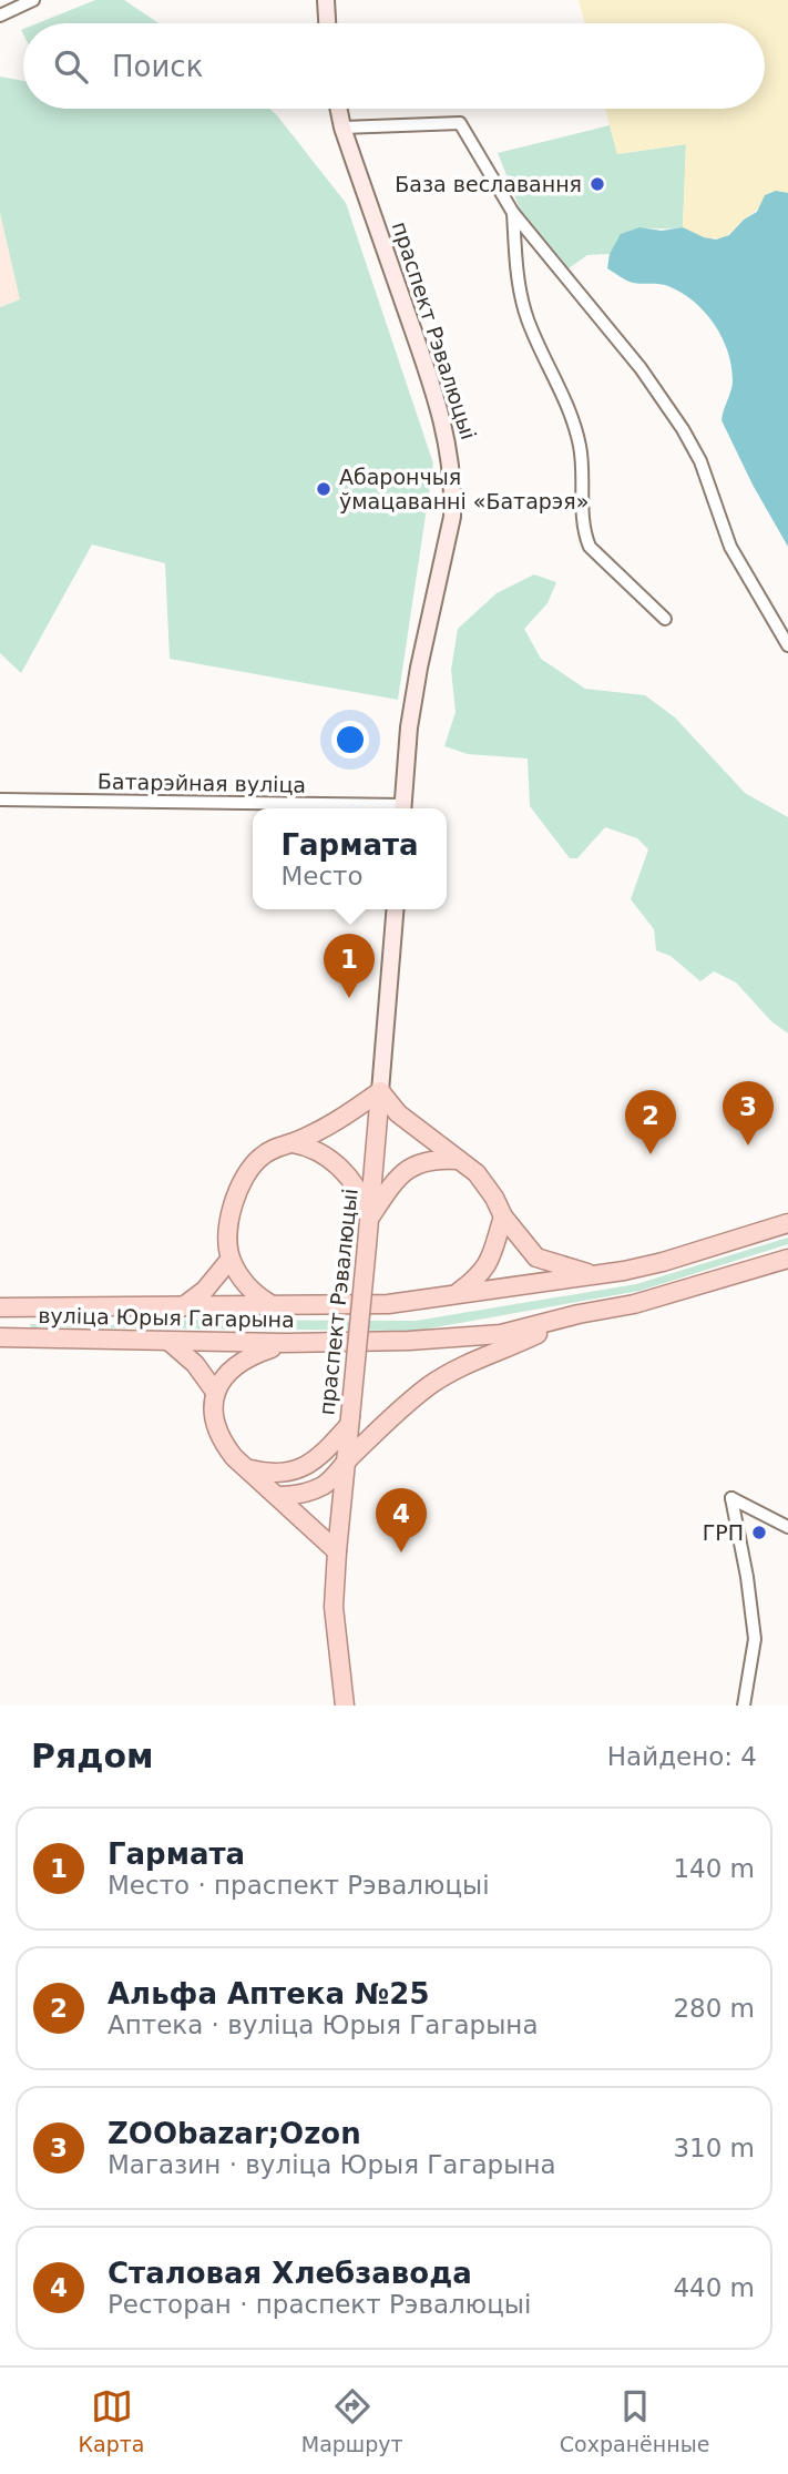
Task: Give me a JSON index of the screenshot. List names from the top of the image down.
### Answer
{
  "streets": {
    "main road": ["праспект Рэвалюцыі", "вуліца Юрыя Гагарына"],
    "street": ["Батарэйная вуліца"]
  },
  "places": ["База веславання", "Абарончыя ўмацаванні «Батарэя»", "ГРП"],
  "page": {
    "search": "Поиск",
    "popup": ["Гармата", "Место"],
    "pins": [
      "1",
      "3",
      "2",
      "4"
    ],
    "heading": ["Рядом", "Найдено: 4"],
    "list": [
      {
        "mark": "1",
        "name": "Гармата",
        "note": "Место · праспект Рэвалюцыі",
        "value": "140 m"
      },
      {
        "mark": "2",
        "name": "Альфа Аптека №25",
        "note": "Аптека · вуліца Юрыя Гагарына",
        "value": "280 m"
      },
      {
        "mark": "3",
        "name": "ZOObazar;Ozon",
        "note": "Магазин · вуліца Юрыя Гагарына",
        "value": "310 m"
      },
      {
        "mark": "4",
        "name": "Сталовая Хлебзавода",
        "note": "Ресторан · праспект Рэвалюцыі",
        "value": "440 m"
      }
    ],
    "nav": ["Карта", "Маршрут", "Сохранённые"]
  }
}
